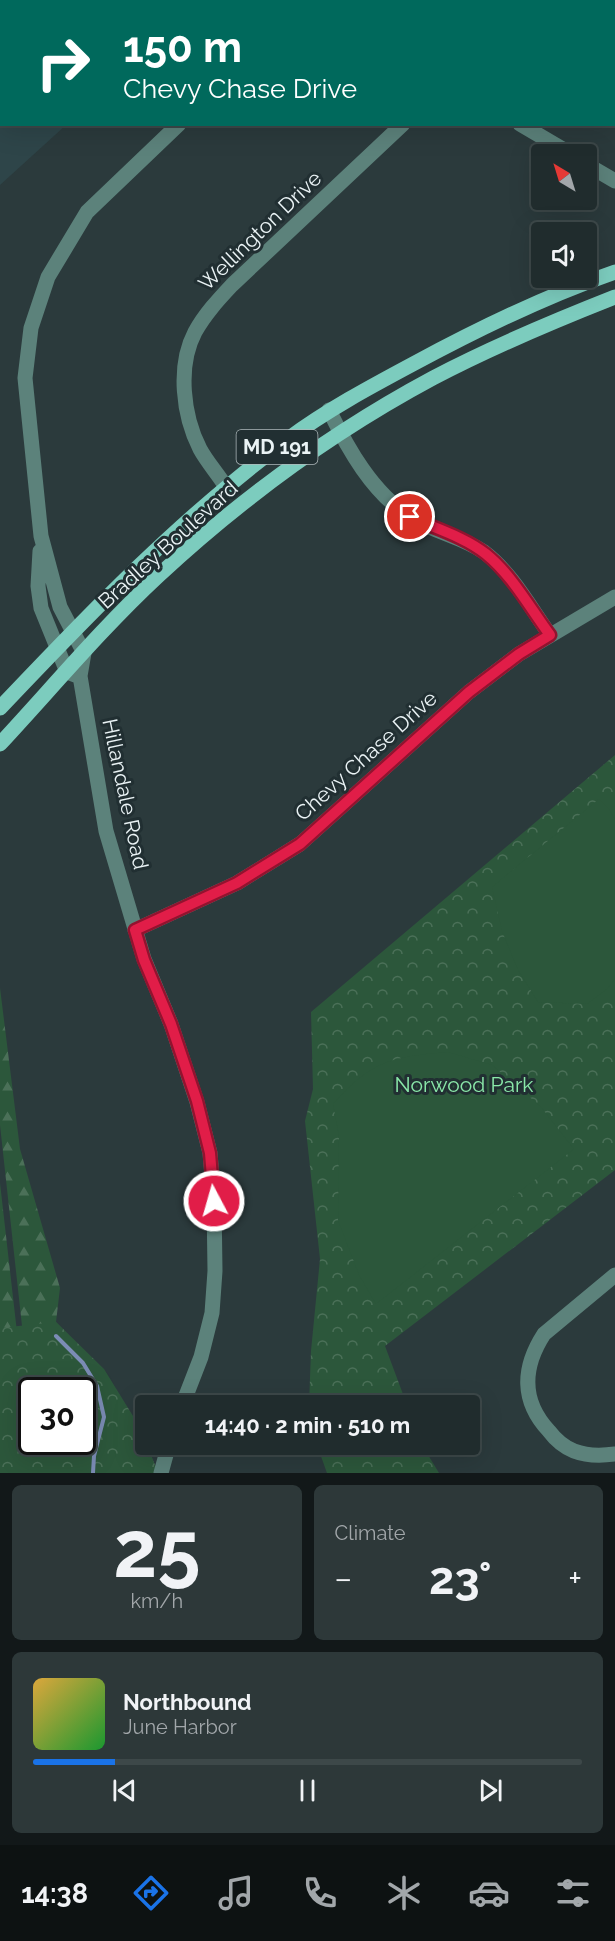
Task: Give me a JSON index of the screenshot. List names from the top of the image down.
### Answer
{
  "streets": {
    "main road": ["MD 191", "Bradley Boulevard"],
    "street": ["Wellington Drive", "Chevy Chase Drive", "Hillandale Road"]
  },
  "crossings": [
    ["Wellington Drive", "Bradley Boulevard"],
    ["Bradley Boulevard", "Hillandale Road"],
    ["Chevy Chase Drive", "Hillandale Road"]
  ],
  "parks": ["Norwood Park"],
  "north": "top left",
  "page": {
    "turn": ["150 m", "Chevy Chase Drive"],
    "limit": "30",
    "trip": "14:40 · 2 min · 510 m",
    "tile": [
      ["25", "km/h"],
      "Climate"
    ],
    "heat": ["−", "23°", "+"],
    "song": ["Northbound", "June Harbor"],
    "tabs": "14:38"
  }
}
